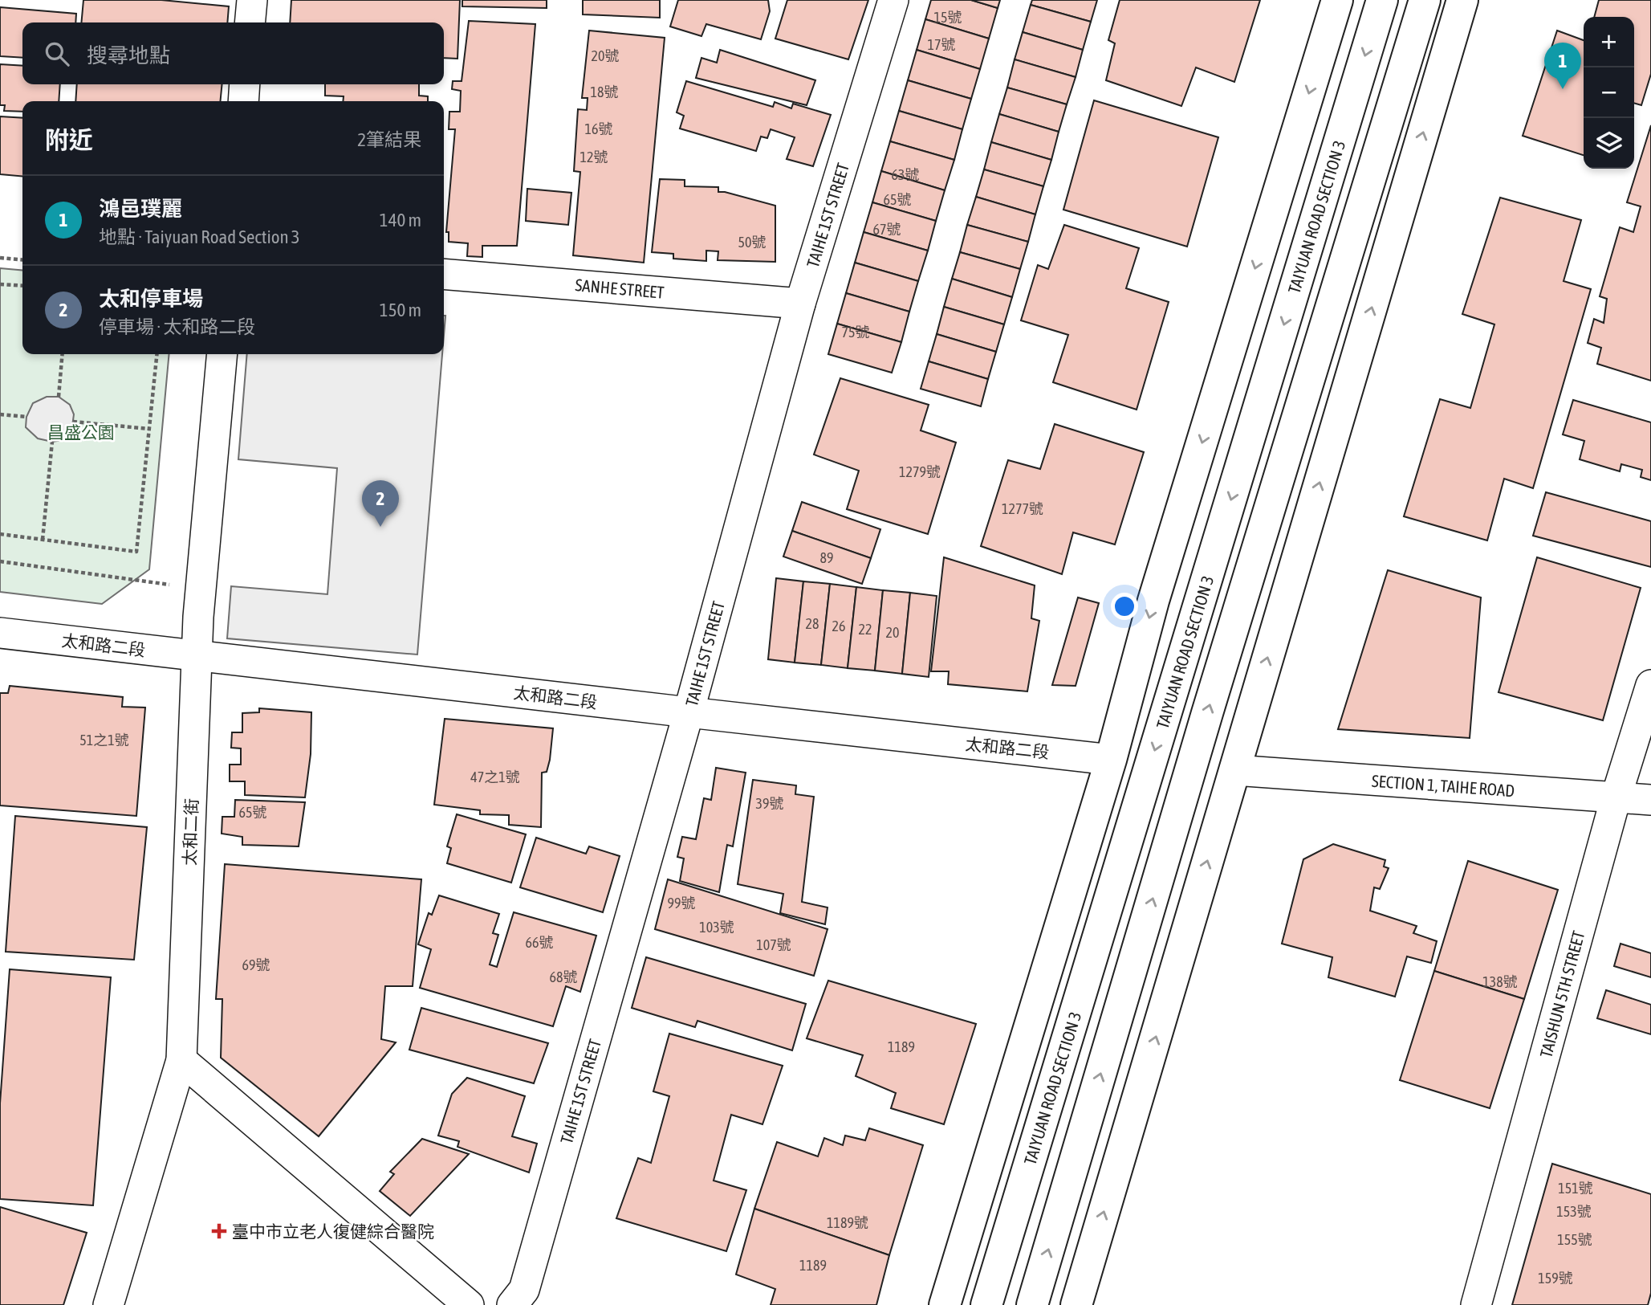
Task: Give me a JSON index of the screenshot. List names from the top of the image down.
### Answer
{
  "streets": {
    "main road": ["TAIYUAN ROAD SECTION 3"],
    "street": [
      "TAIHE 1ST STREET",
      "SANHE STREET",
      "太和路二段",
      "SECTION 1, TAIHE ROAD",
      "太和二街",
      "TAISHUN 5TH STREET"
    ]
  },
  "crossings": [
    ["TAIHE 1ST STREET", "SANHE STREET"],
    ["TAIHE 1ST STREET", "太和路二段"],
    ["太和路二段", "太和二街"],
    ["SECTION 1, TAIHE ROAD", "TAISHUN 5TH STREET"]
  ],
  "parks": ["昌盛公園"],
  "places": {
    "health": ["臺中市立老人復健綜合醫院"]
  },
  "house_numbers": [
    "15號",
    "17號",
    "20號",
    "18號",
    "16號",
    "12號",
    "63號",
    "65號",
    "67號",
    "50號",
    "75號",
    "1279號",
    "1277號",
    "89",
    "28",
    "26",
    "22",
    "20",
    "51之1號",
    "47之1號",
    "39號",
    "65號",
    "99號",
    "103號",
    "66號",
    "107號",
    "69號",
    "68號",
    "138號",
    "1189",
    "151號",
    "153號",
    "1189號",
    "155號",
    "1189",
    "159號"
  ],
  "page": {
    "map_buttons": ["+", "−"],
    "search": "搜尋地點",
    "pins": ["1", "2"],
    "heading": ["附近", "2筆結果"],
    "list": [
      {
        "mark": "1",
        "name": "鴻邑璞麗",
        "note": "地點 · Taiyuan Road Section 3",
        "value": "140 m"
      },
      {
        "mark": "2",
        "name": "太和停車場",
        "note": "停車場 · 太和路二段",
        "value": "150 m"
      }
    ]
  }
}
